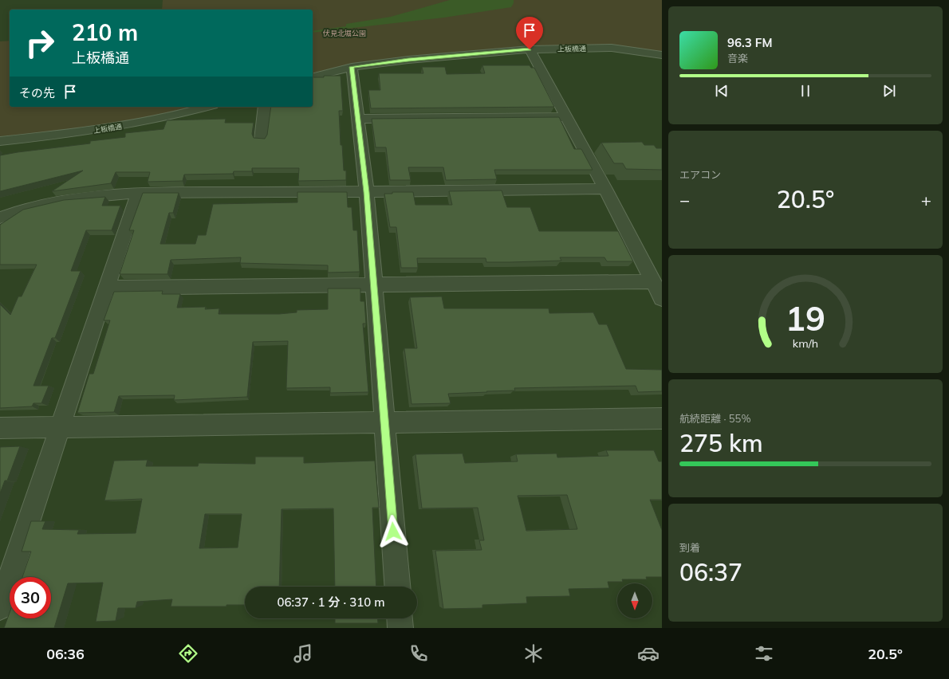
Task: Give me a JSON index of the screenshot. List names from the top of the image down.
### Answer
{
  "streets": {
    "street": ["上板橋通"]
  },
  "parks": ["伏見北堀公園"],
  "north": "bottom",
  "page": {
    "turn": ["210 m", "上板橋通"],
    "song": ["96.3 FM", "音楽"],
    "then": "その先",
    "tile": [
      "エアコン",
      ["航続距離 · 55%", "275 km"],
      ["到着", "06:37"]
    ],
    "heat": ["−", "20.5°", "+"],
    "limit": "30",
    "trip": "06:37 · 1 分 · 310 m",
    "tabs": ["06:36", "20.5°"],
    "gauge": ["19", "km/h"]
  }
}
